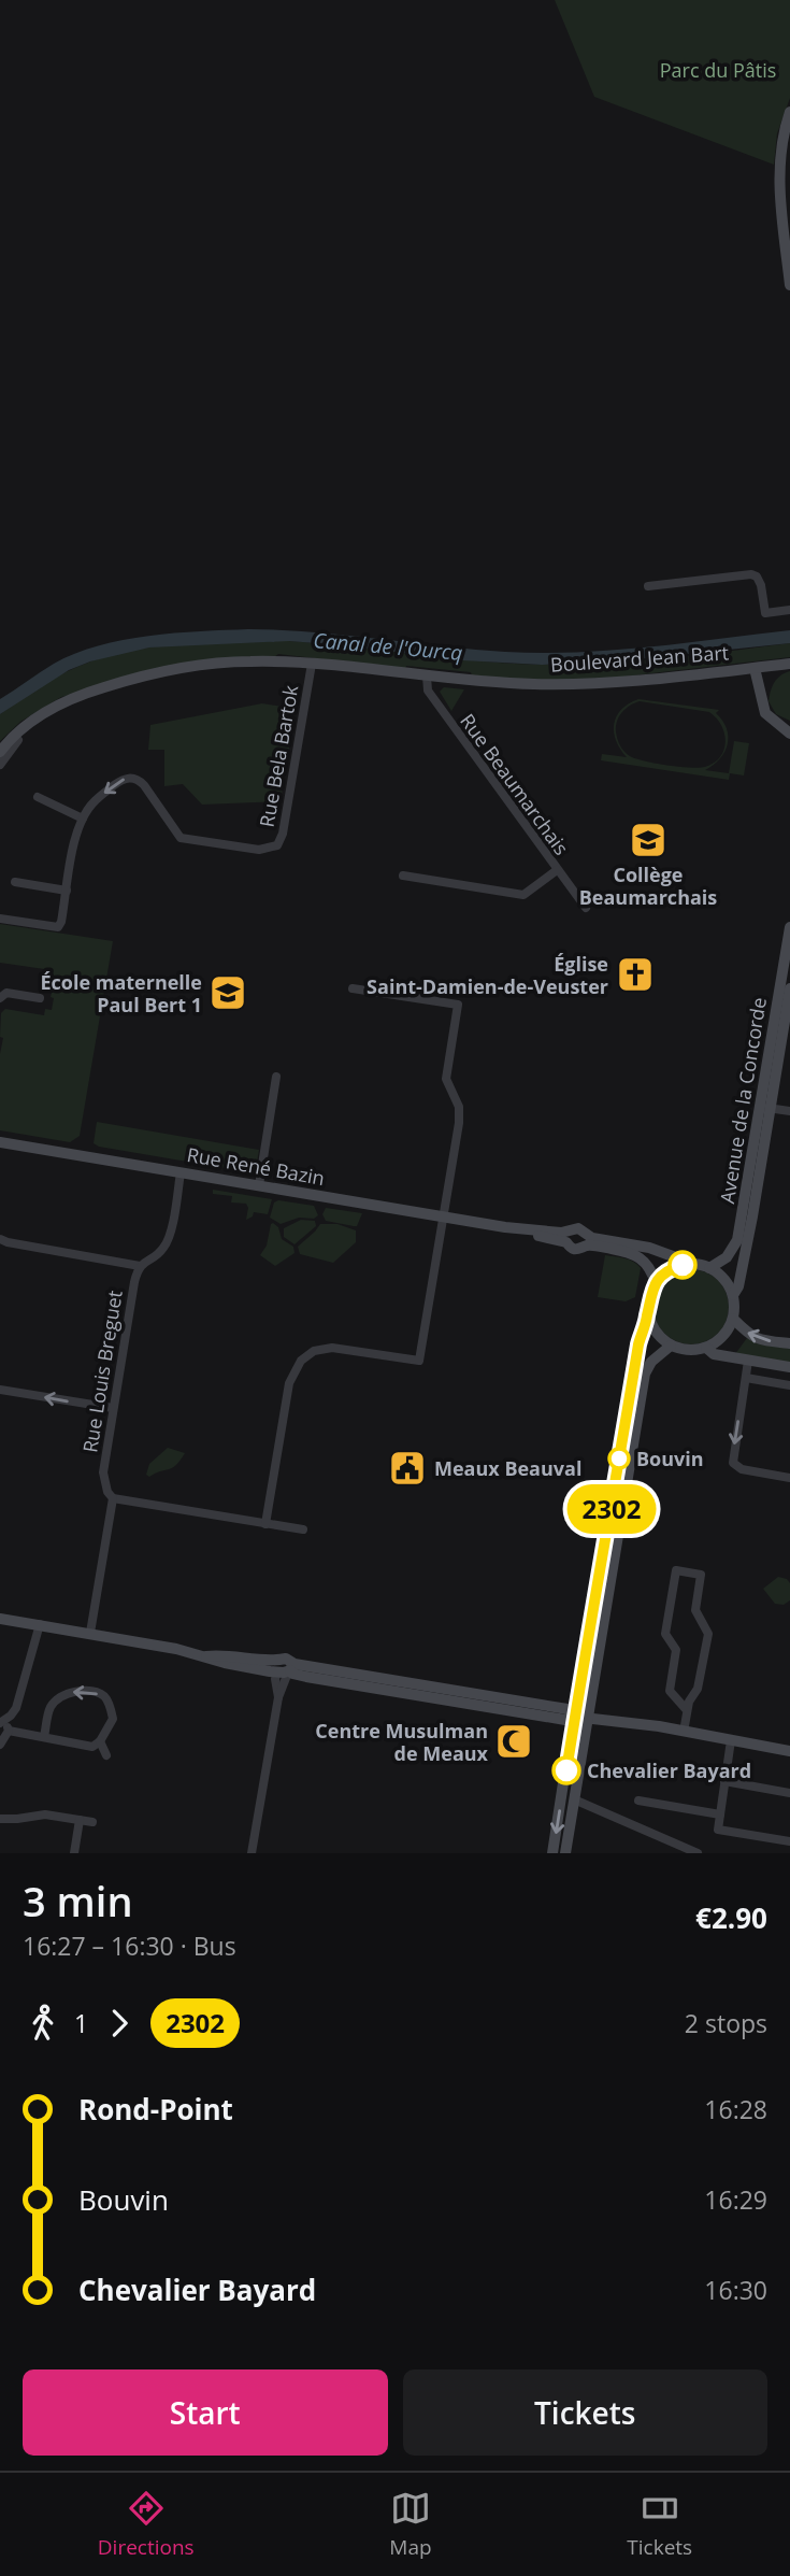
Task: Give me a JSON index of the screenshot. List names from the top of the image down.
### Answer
{
  "streets": {
    "street": [
      "Boulevard Jean Bart",
      "Rue Bela Bartok",
      "Rue Beaumarchais",
      "Avenue de la Concorde",
      "Rue René Bazin",
      "Rue Louis Breguet"
    ]
  },
  "crossings": [
    ["Boulevard Jean Bart", "Rue Bela Bartok"],
    ["Boulevard Jean Bart", "Rue Beaumarchais"]
  ],
  "water": ["Canal de l'Ourcq"],
  "parks": ["Parc du Pâtis"],
  "places": {
    "school or university": ["Collège Beaumarchais", "École maternelle Paul Bert 1"],
    "church": ["Église Saint-Damien-de-Veuster"],
    "other": ["Bouvin", "Chevalier Bayard"],
    "public building": ["Meaux Beauval"],
    "mosque": ["Centre Musulman de Meaux"]
  },
  "lines": ["bus line 2302"],
  "page": {
    "on_map": "2302",
    "heading": ["3 min", "16:27 – 16:30 · Bus", "€2.90"],
    "legs": ["1", "2302", "2 stops"],
    "list": [
      {
        "name": "Rond-Point",
        "value": "16:28"
      },
      {
        "name": "Bouvin",
        "value": "16:29"
      },
      {
        "name": "Chevalier Bayard",
        "value": "16:30"
      }
    ],
    "buttons": ["Start", "Tickets"],
    "tabs": ["Directions", "Map", "Tickets"]
  }
}
